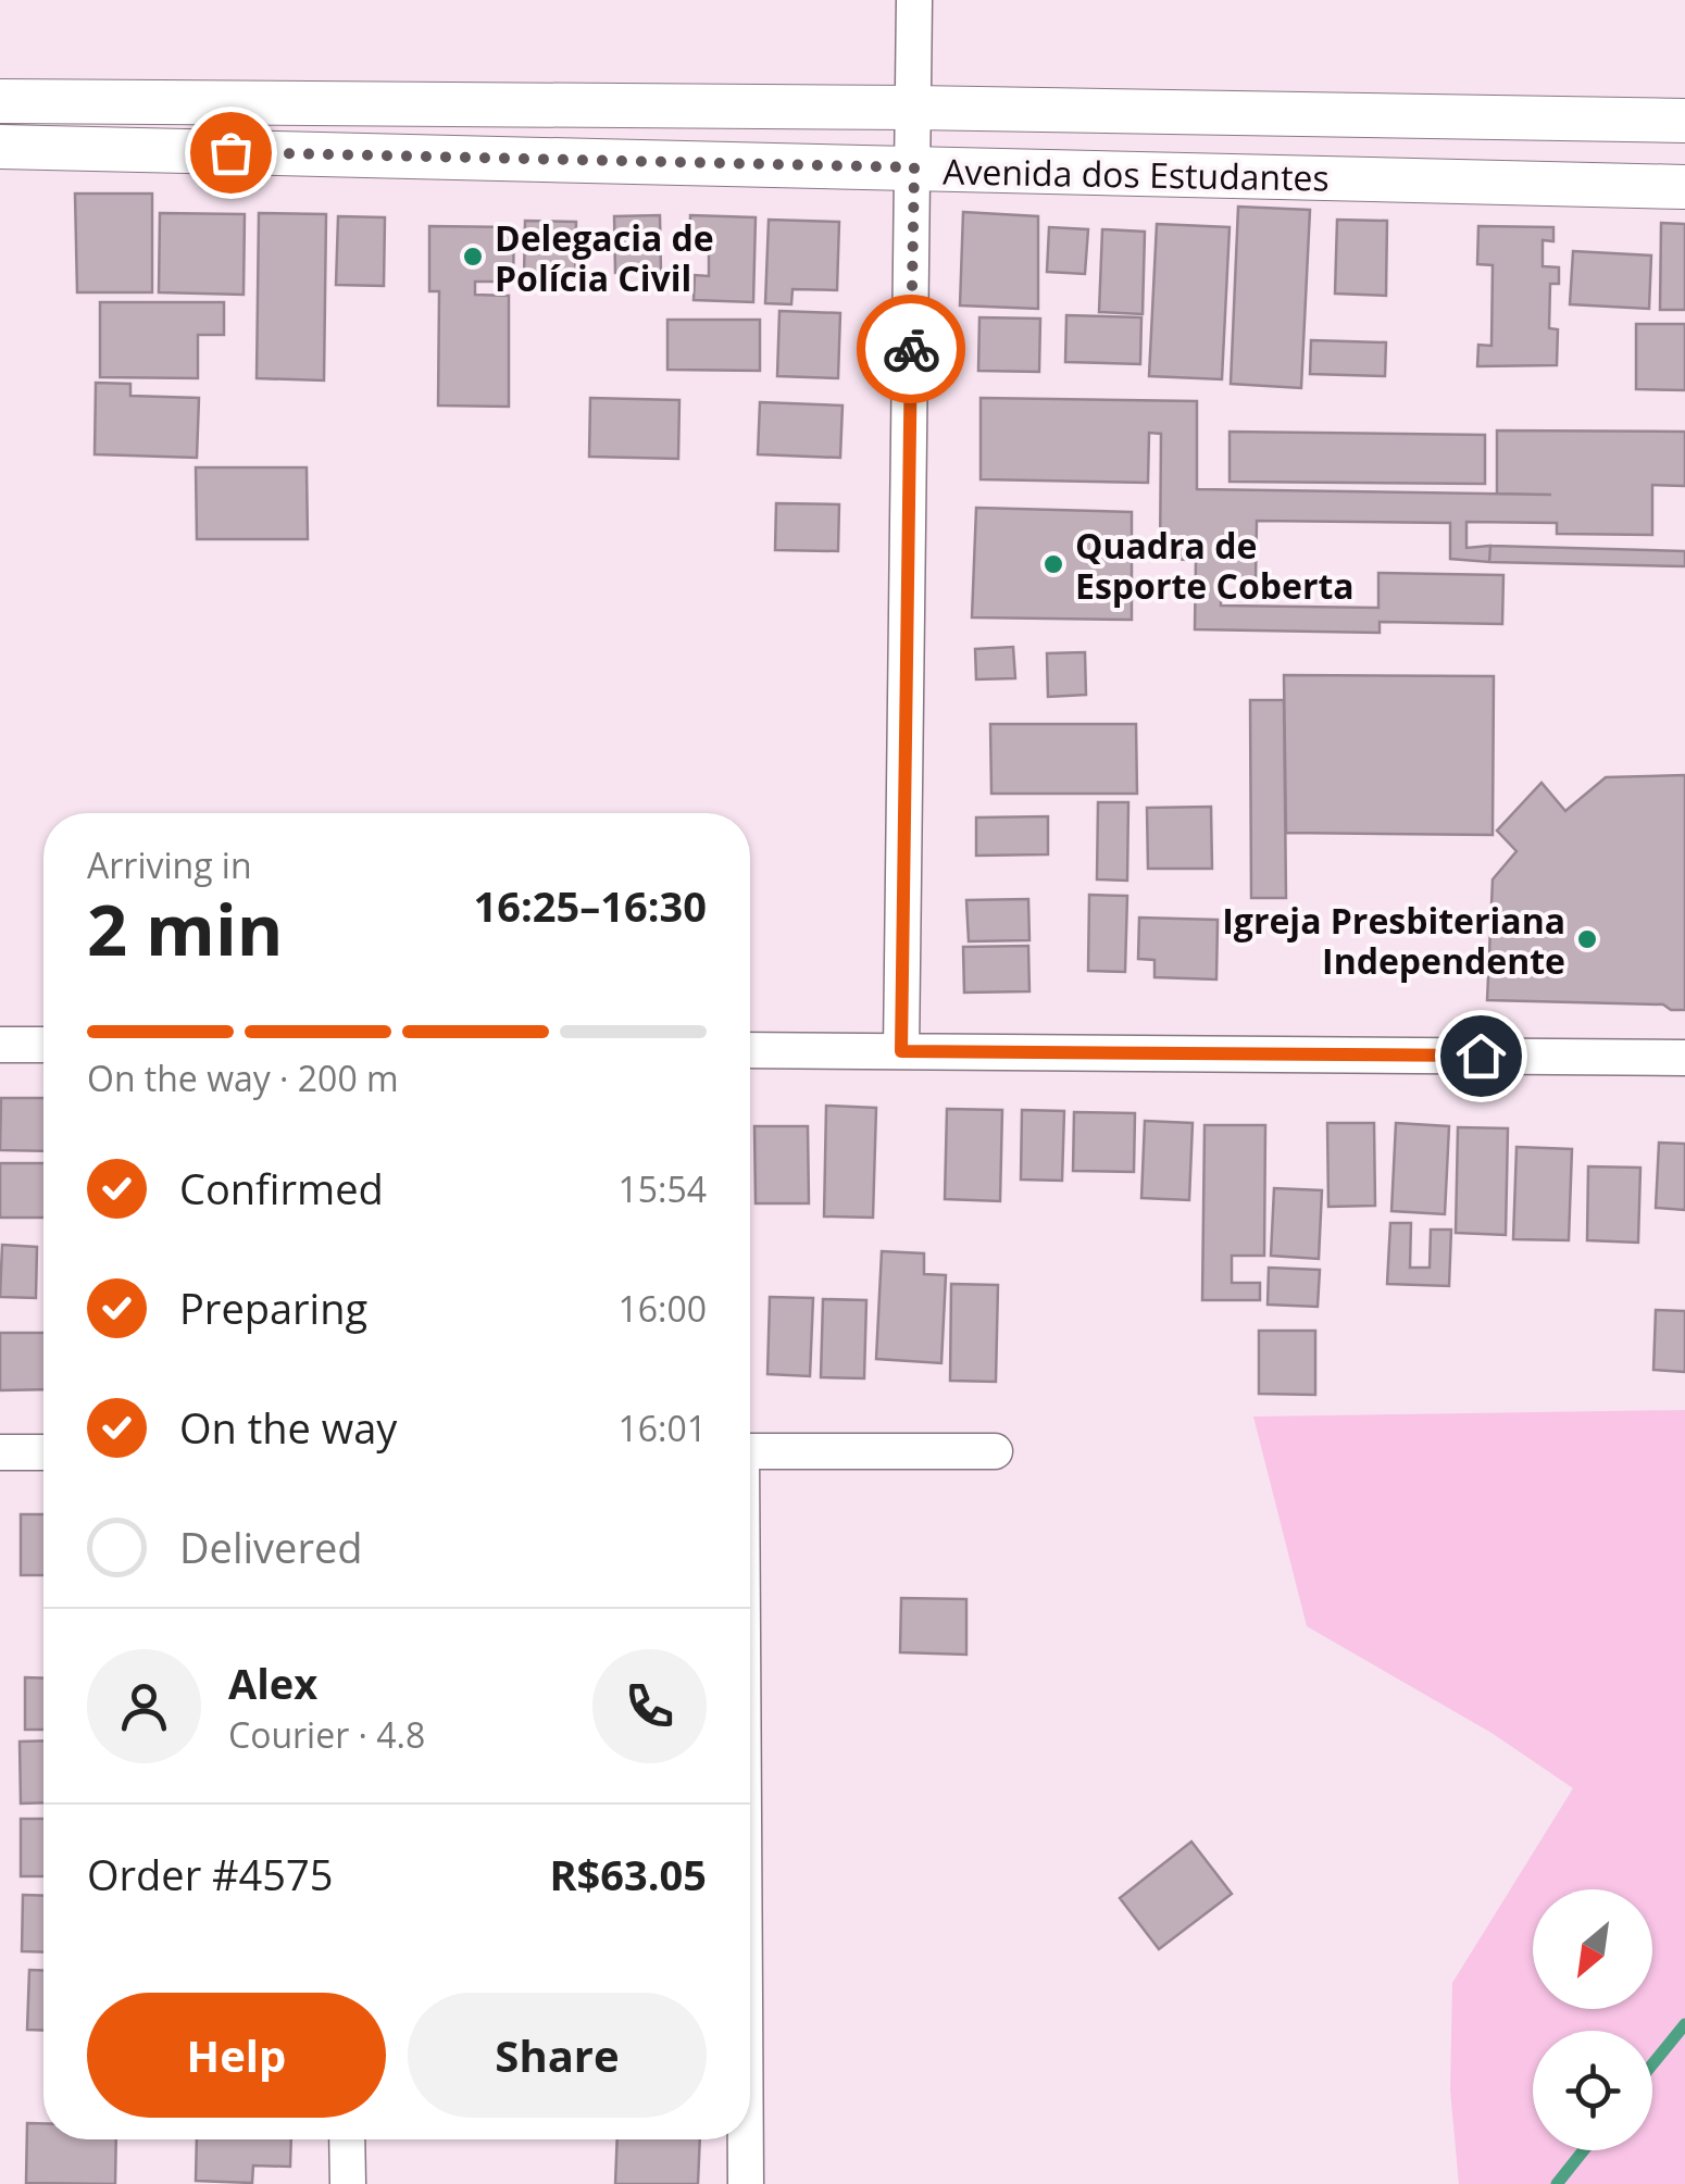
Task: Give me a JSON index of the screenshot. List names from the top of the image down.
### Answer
{
  "streets": {
    "street": ["Avenida dos Estudantes"]
  },
  "places": ["Delegacia de Polícia Civil", "Quadra de Esporte Coberta", "Igreja Presbiteriana Independente"],
  "north": "bottom left",
  "page": {
    "heading": ["2 min", "Arriving in", "16:25–16:30"],
    "panel": [
      "Alex",
      "Courier · 4.8",
      "Order #4575",
      "R$63.05"
    ],
    "bar": "On the way · 200 m",
    "list": [
      ["Confirmed", "15:54"],
      ["Preparing", "16:00"],
      ["On the way", "16:01"],
      "Delivered"
    ],
    "buttons": ["Help", "Share"]
  }
}
